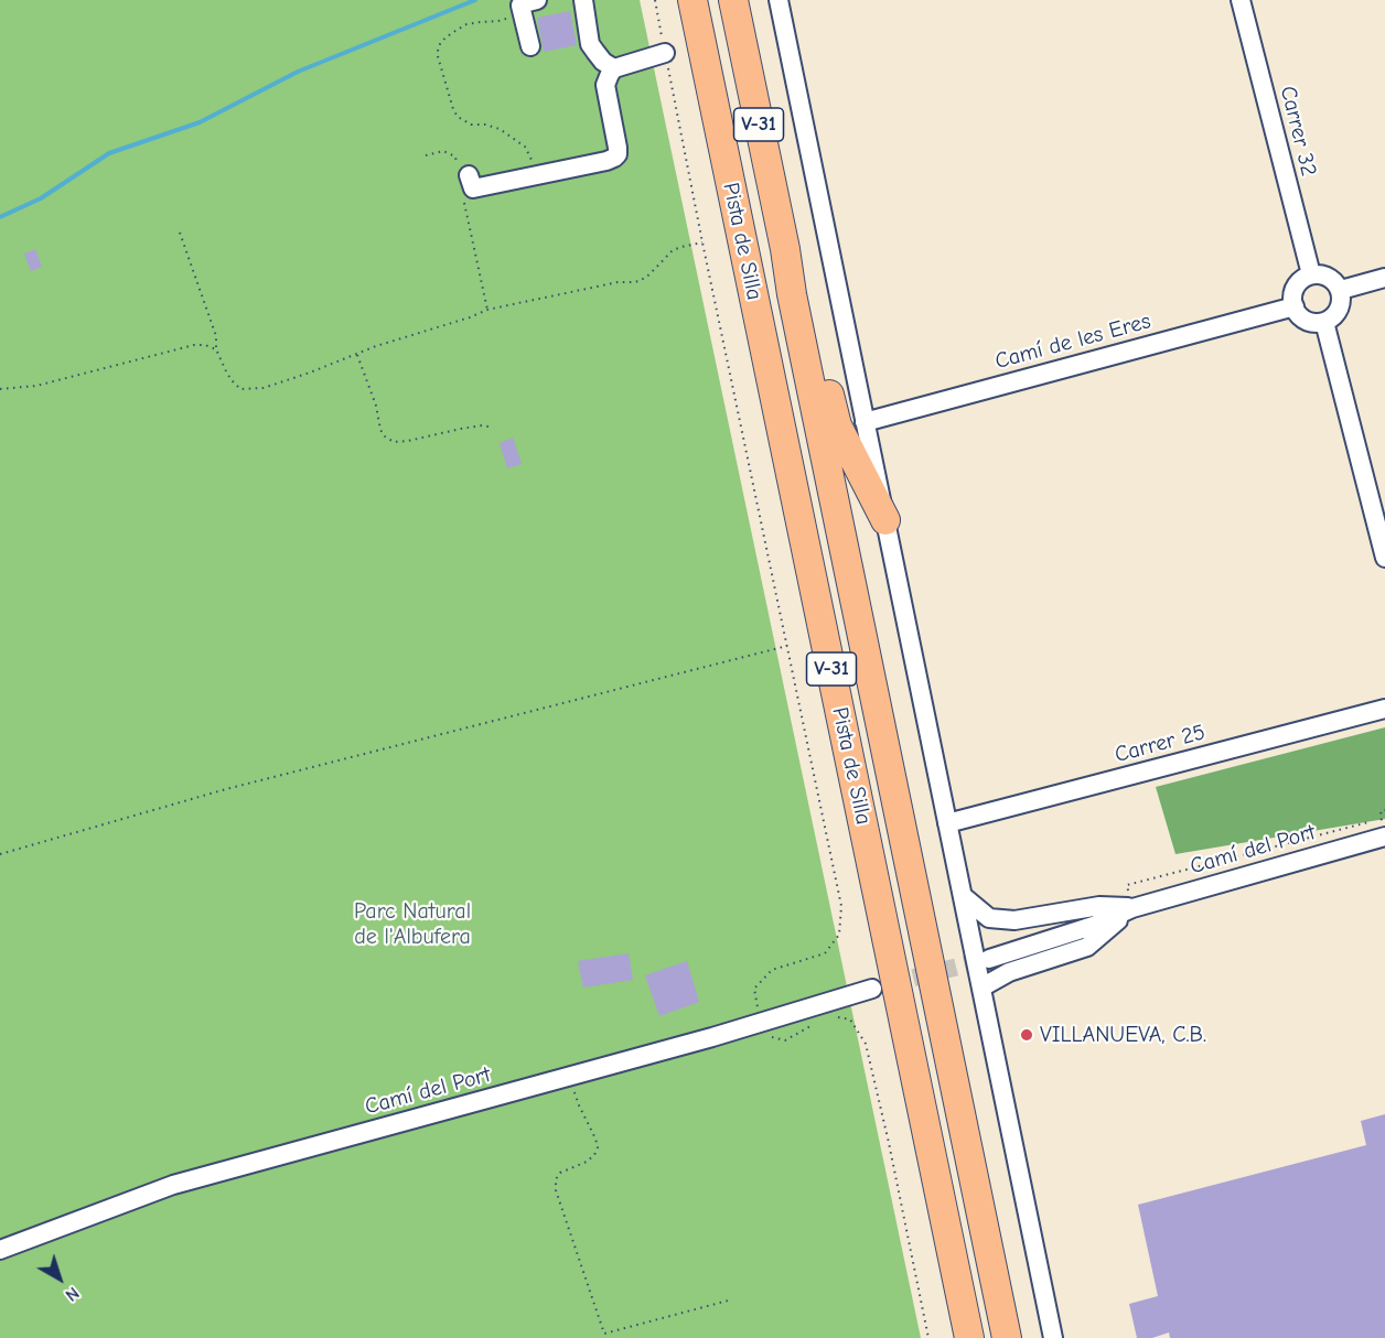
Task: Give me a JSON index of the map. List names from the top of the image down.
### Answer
{
  "streets": {
    "highway": ["V-31", "Pista de Silla"],
    "street": [
      "Carrer 32",
      "Camí de les Eres",
      "Carrer 25",
      "Camí del Port"
    ]
  },
  "crossings": [
    ["Carrer 32", "Camí de les Eres"]
  ],
  "parks": ["Parc Natural de l'Albufera"],
  "places": ["VILLANUEVA, C.B."],
  "north": "bottom right"
}
